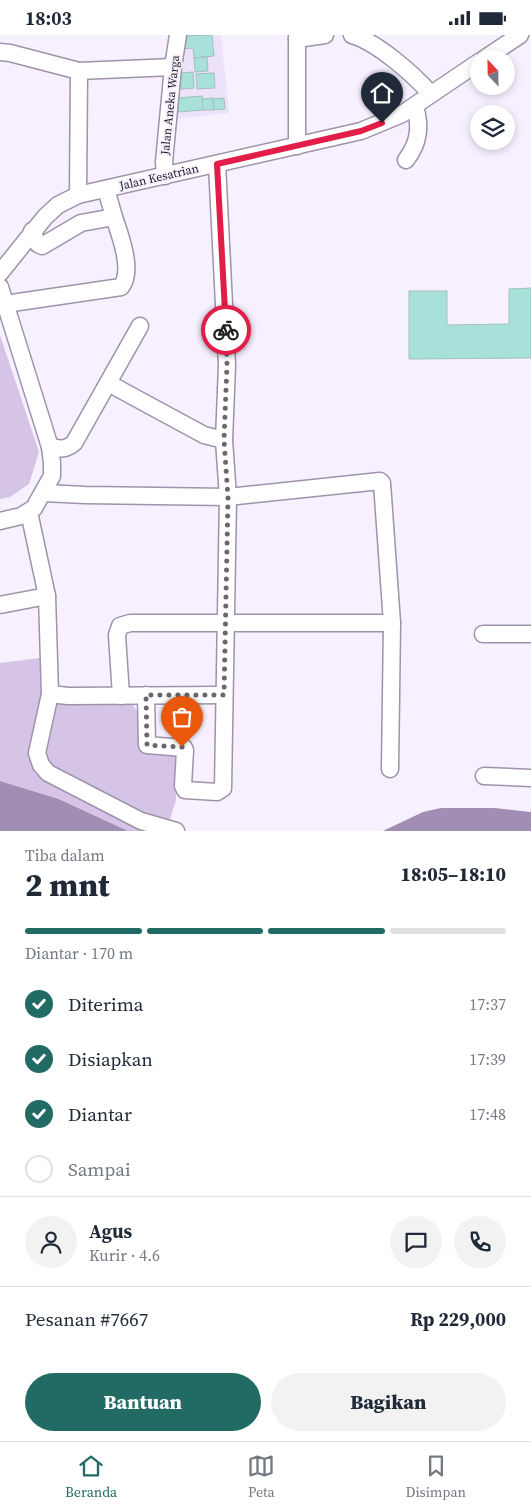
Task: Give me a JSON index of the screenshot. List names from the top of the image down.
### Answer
{
  "streets": {
    "street": ["Jalan Aneka Warga", "Jalan Kesatrian"]
  },
  "crossings": [
    ["Jalan Aneka Warga", "Jalan Kesatrian"]
  ],
  "north": "top",
  "page": {
    "status": "18:03",
    "heading": ["2 mnt", "Tiba dalam", "18:05–18:10"],
    "panel": [
      "Agus",
      "Kurir · 4.6",
      "Pesanan #7667",
      "Rp 229,000"
    ],
    "bar": "Diantar · 170 m",
    "list": [
      ["Diterima", "17:37"],
      ["Disiapkan", "17:39"],
      ["Diantar", "17:48"],
      "Sampai"
    ],
    "buttons": ["Bantuan", "Bagikan"],
    "tabs": ["Beranda", "Peta", "Disimpan"]
  }
}
